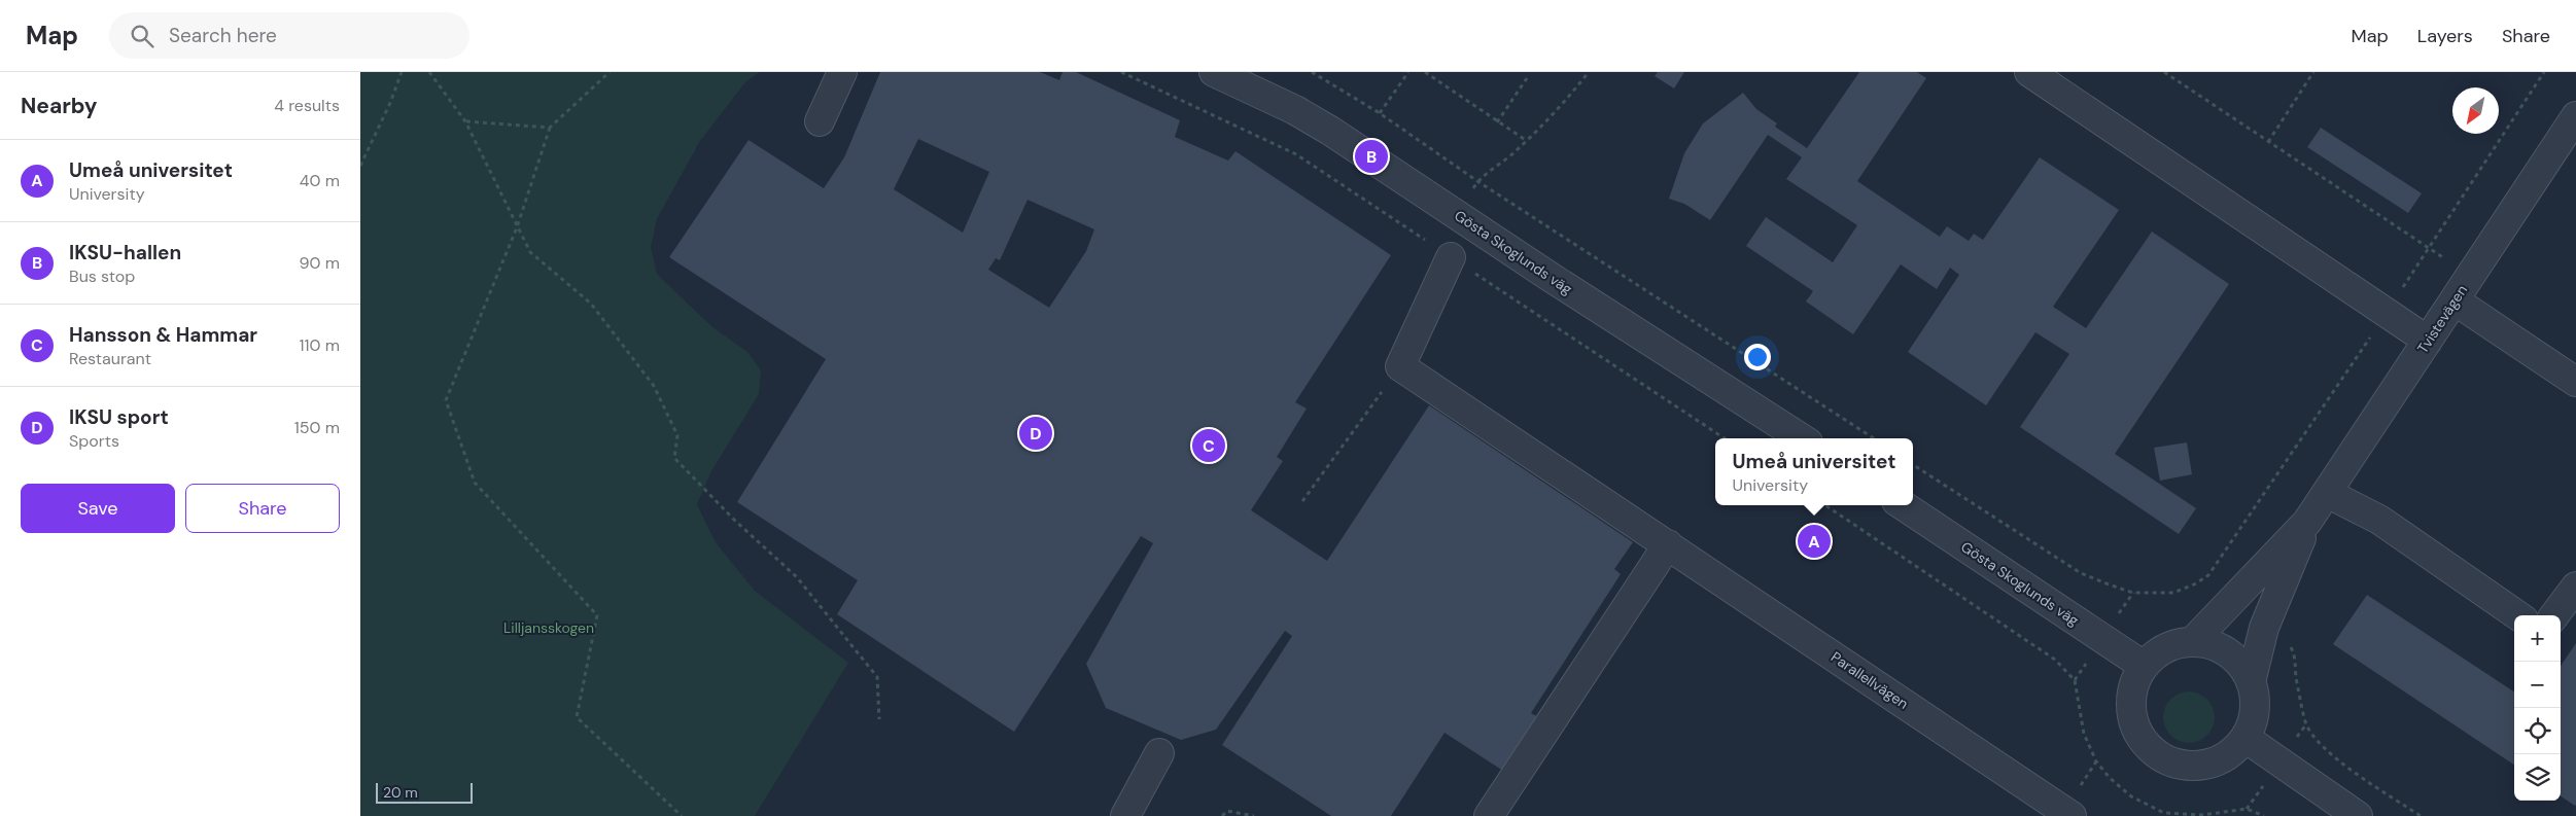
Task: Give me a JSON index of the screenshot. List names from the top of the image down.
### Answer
{
  "streets": {
    "street": ["Gösta Skoglunds väg", "Tvistevägen", "Parallellvägen"]
  },
  "crossings": [
    ["Gösta Skoglunds väg", "Tvistevägen"]
  ],
  "parks": ["Lilljansskogen"],
  "scale_bar": "20 m",
  "north": "bottom left",
  "page": {
    "header": "Map",
    "search": "Search here",
    "nav": ["Map", "Layers", "Share"],
    "heading": ["Nearby", "4 results"],
    "pins": [
      "B",
      "D",
      "C",
      "A"
    ],
    "list": [
      {
        "mark": "A",
        "name": "Umeå universitet",
        "note": "University",
        "value": "40 m"
      },
      {
        "mark": "B",
        "name": "IKSU-hallen",
        "note": "Bus stop",
        "value": "90 m"
      },
      {
        "mark": "C",
        "name": "Hansson & Hammar",
        "note": "Restaurant",
        "value": "110 m"
      },
      {
        "mark": "D",
        "name": "IKSU sport",
        "note": "Sports",
        "value": "150 m"
      }
    ],
    "popup": ["Umeå universitet", "University"],
    "buttons": ["Save", "Share"],
    "map_buttons": ["+", "−"],
    "scale": "20 m"
  }
}
